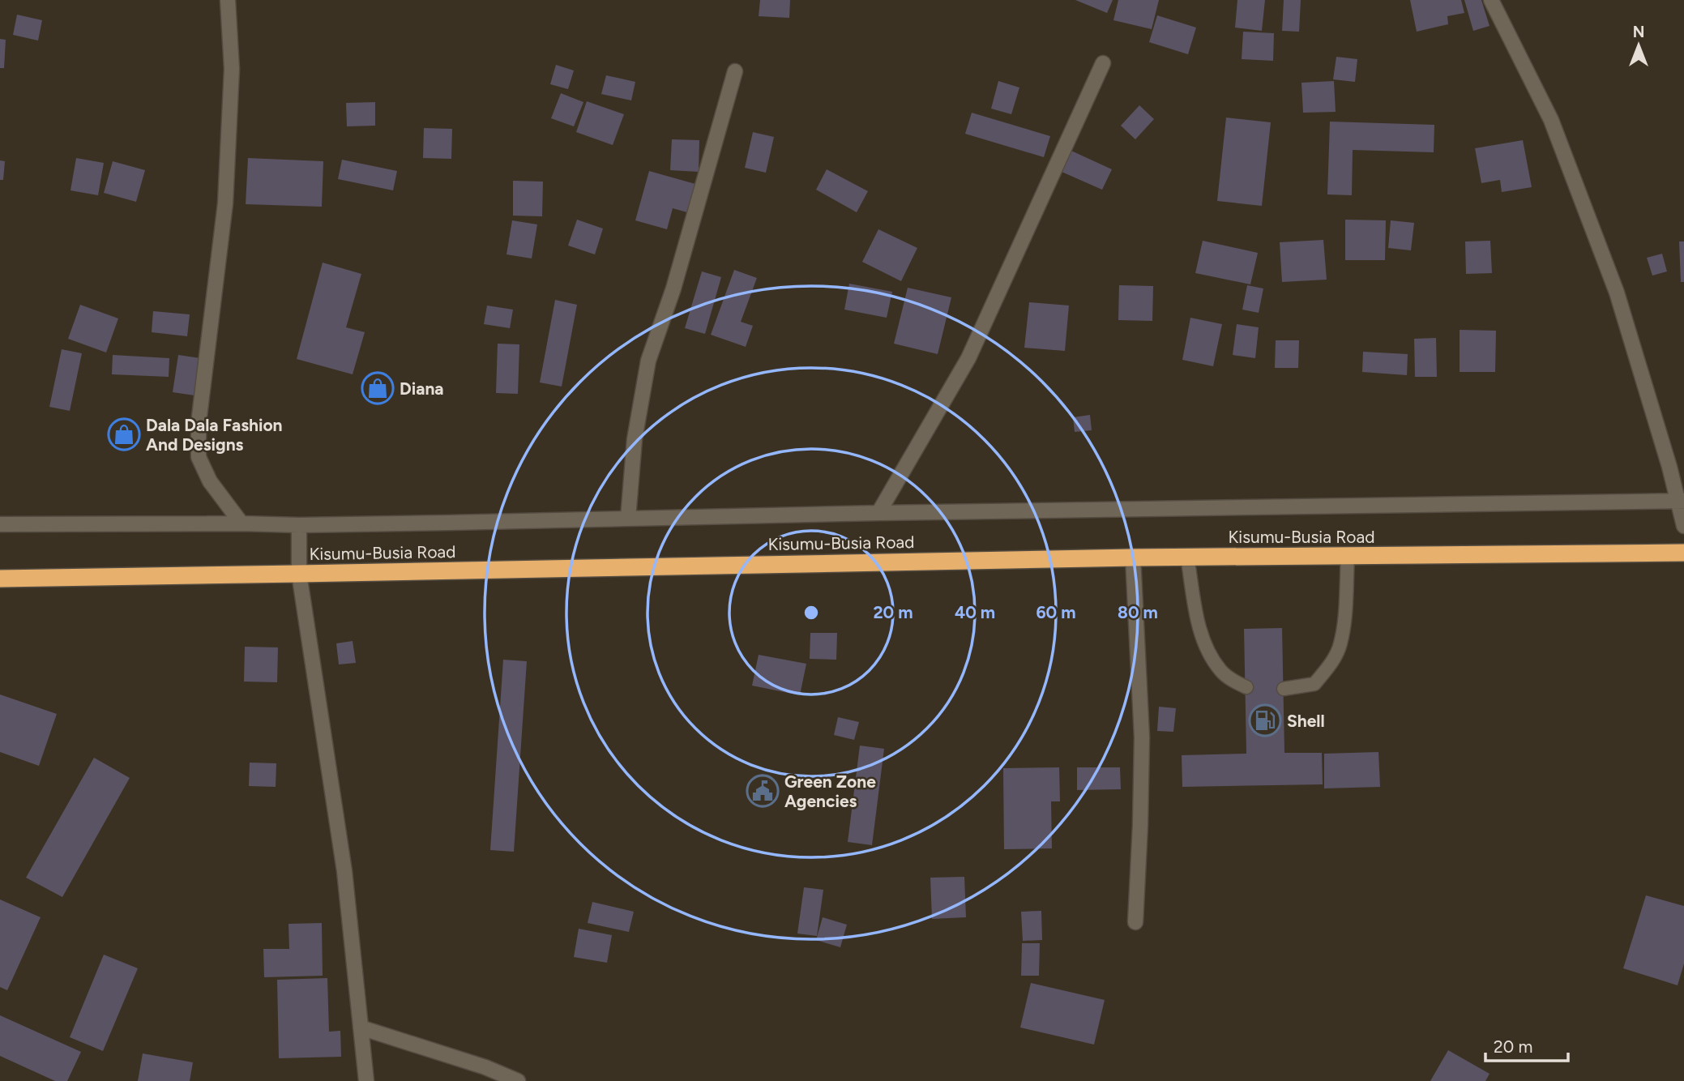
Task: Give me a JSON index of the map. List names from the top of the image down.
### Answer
{
  "streets": {
    "highway": ["Kisumu-Busia Road"]
  },
  "places": {
    "shop": ["Diana", "Dala Dala Fashion And Designs"],
    "fuel station": ["Shell"],
    "public building": ["Green Zone Agencies"]
  },
  "scale_bar": "20 m",
  "north": "top",
  "rings": [
    "20 m",
    "40 m",
    "60 m",
    "80 m"
  ]
}
